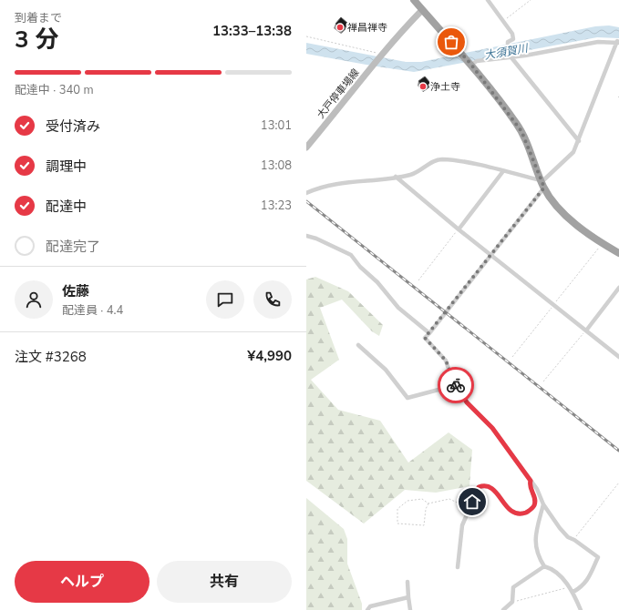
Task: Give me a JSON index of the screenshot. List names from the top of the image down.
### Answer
{
  "streets": {
    "main road": ["大戸停車場線"]
  },
  "water": ["大須賀川"],
  "places": ["禅昌禅寺", "浄土寺"],
  "page": {
    "heading": ["3 分", "到着まで", "13:33–13:38"],
    "panel": [
      "佐藤",
      "配達員 · 4.4",
      "注文 #3268",
      "¥4,990"
    ],
    "bar": "配達中 · 340 m",
    "list": [
      ["受付済み", "13:01"],
      ["調理中", "13:08"],
      ["配達中", "13:23"],
      "配達完了"
    ],
    "buttons": ["ヘルプ", "共有"]
  }
}
